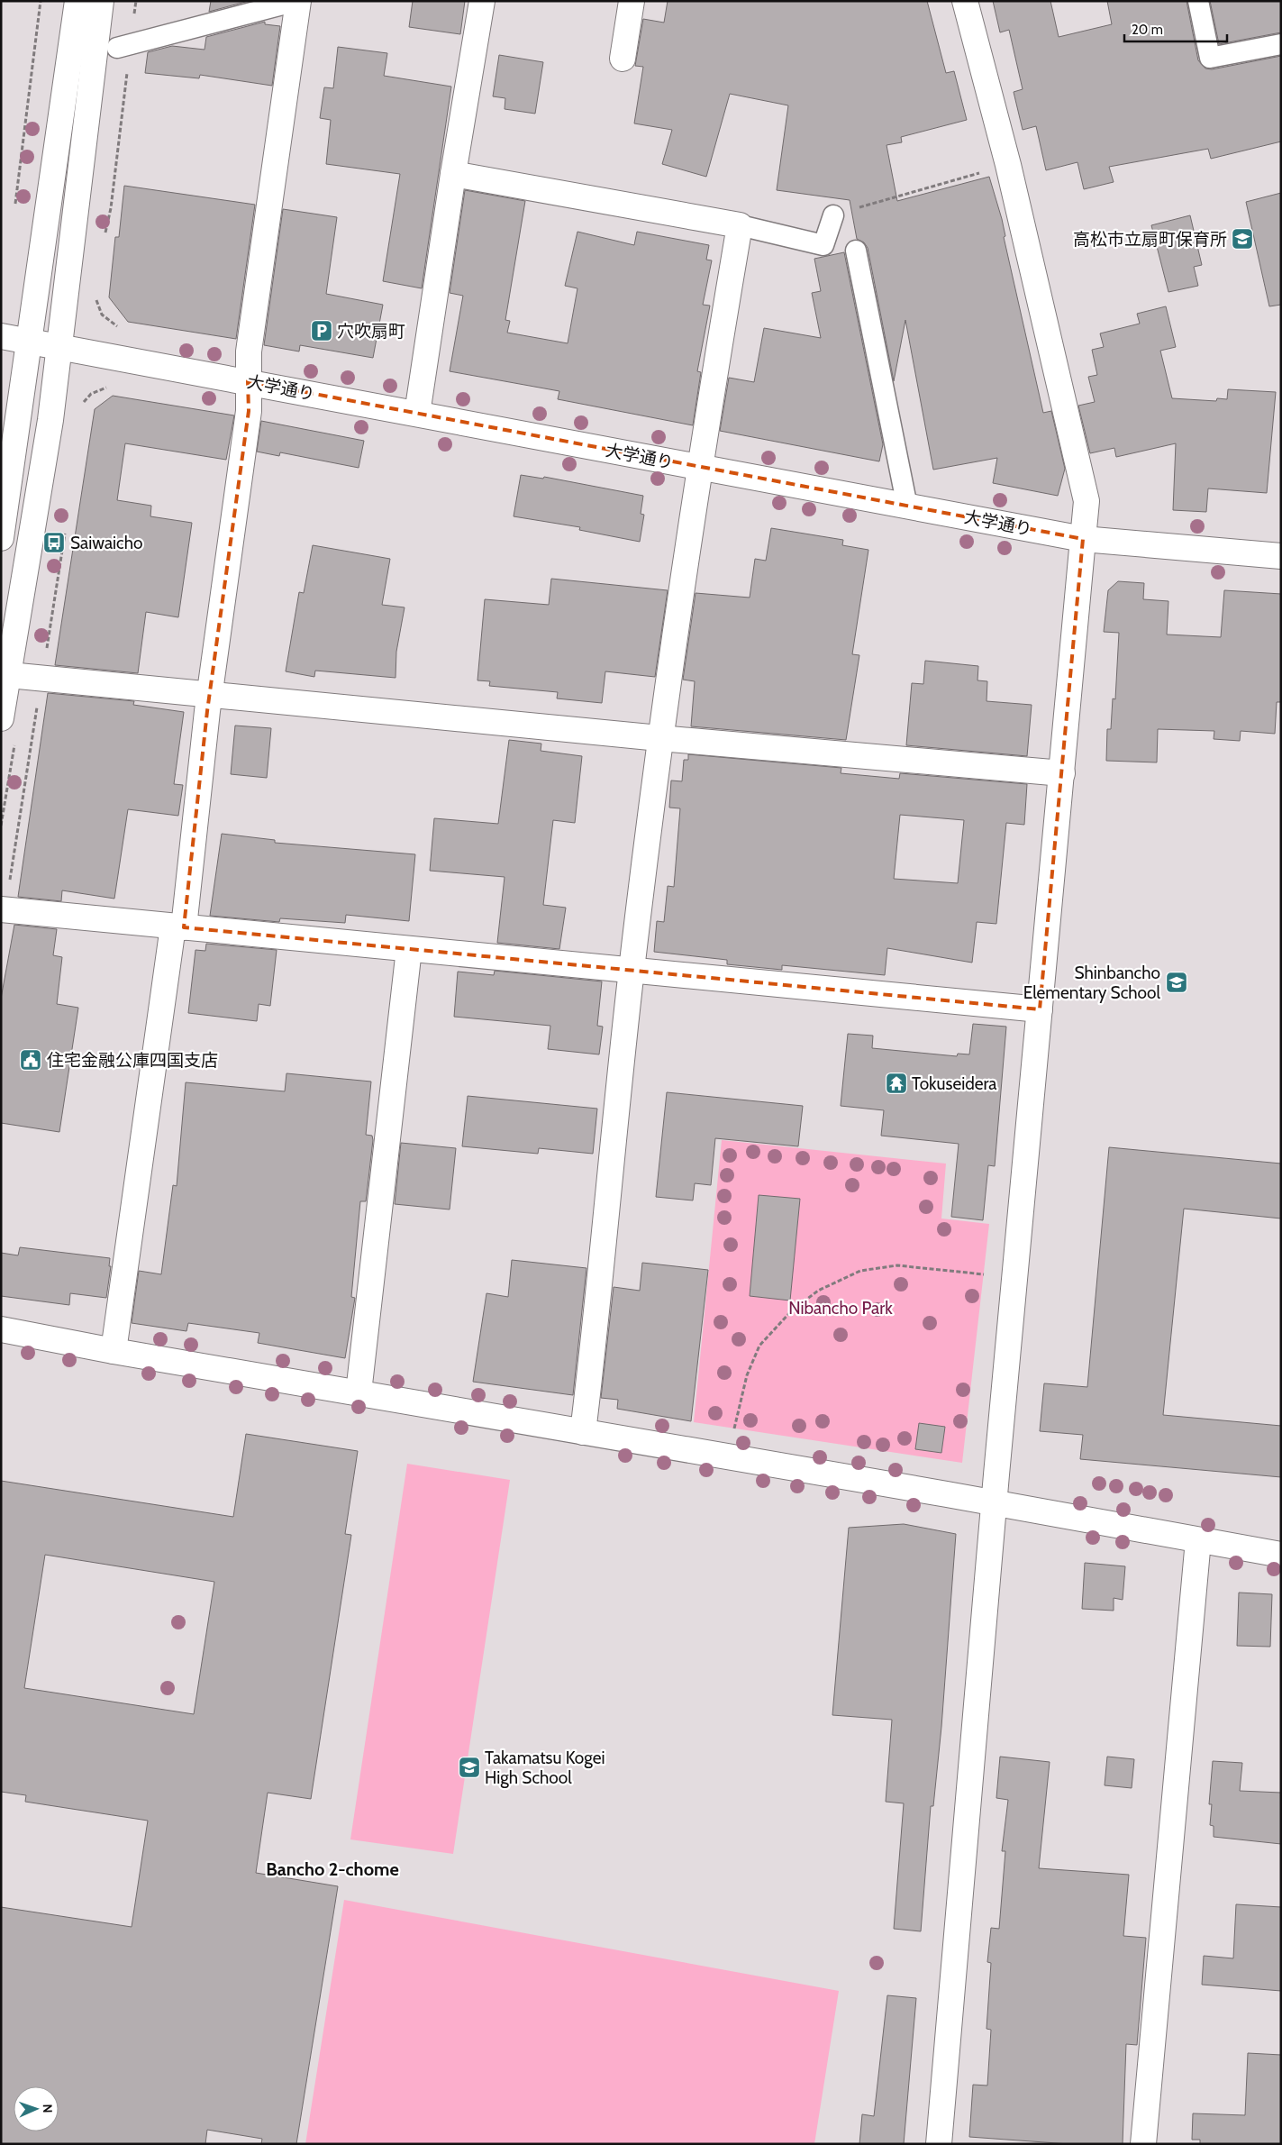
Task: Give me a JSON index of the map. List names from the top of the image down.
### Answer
{
  "streets": {
    "street": ["大学通り"]
  },
  "districts": ["Bancho 2-chome"],
  "parks": ["Nibancho Park"],
  "places": {
    "school or university": ["高松市立扇町保育所", "Shinbancho Elementary School", "Takamatsu Kogei High School"],
    "parking": ["穴吹扇町"],
    "bus stop": ["Saiwaicho"],
    "public building": ["住宅金融公庫四国支店"],
    "temple": ["Tokuseidera"]
  },
  "scale_bar": "20 m",
  "north": "right"
}
